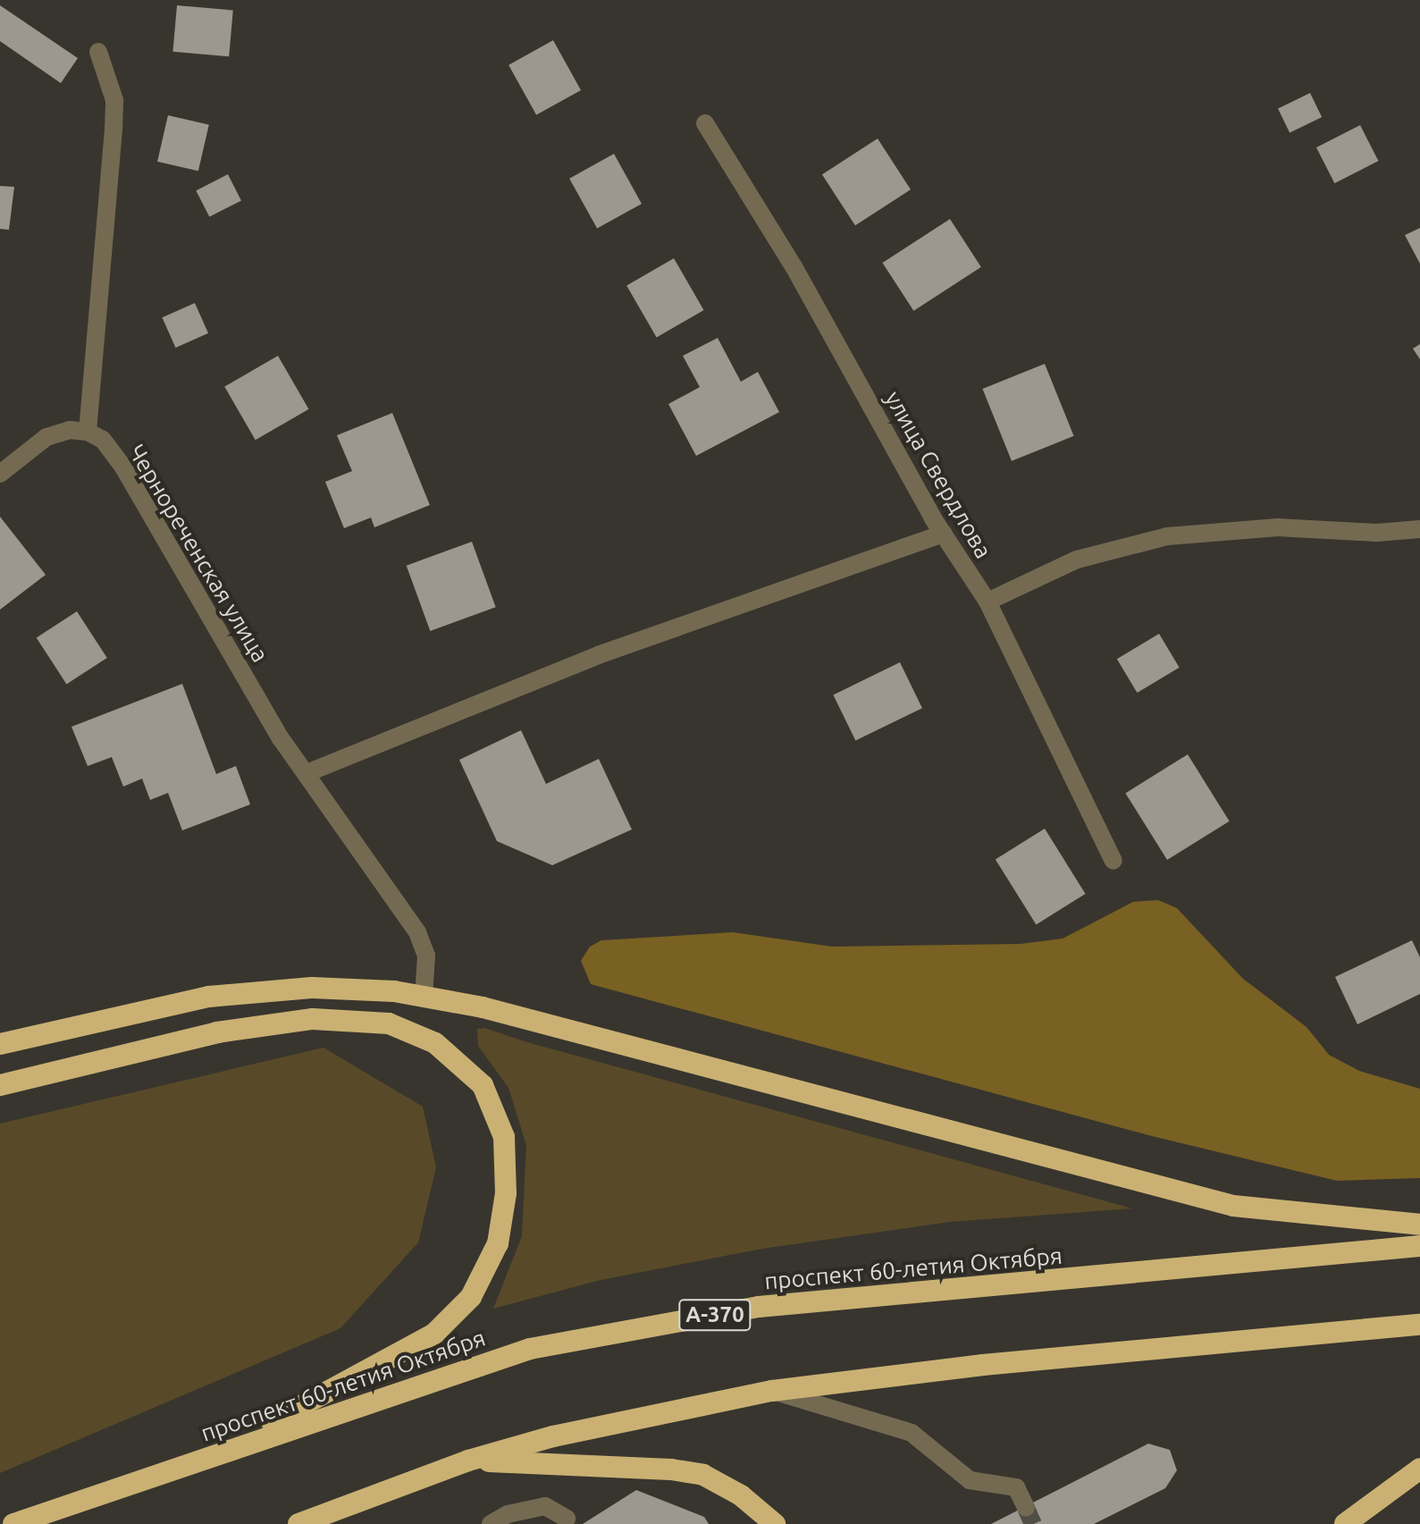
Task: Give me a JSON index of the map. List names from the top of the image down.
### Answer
{
  "streets": {
    "highway": ["проспект 60-летия Октября", "А-370"],
    "street": ["улица Свердлова", "Чернореченская улица"]
  }
}
